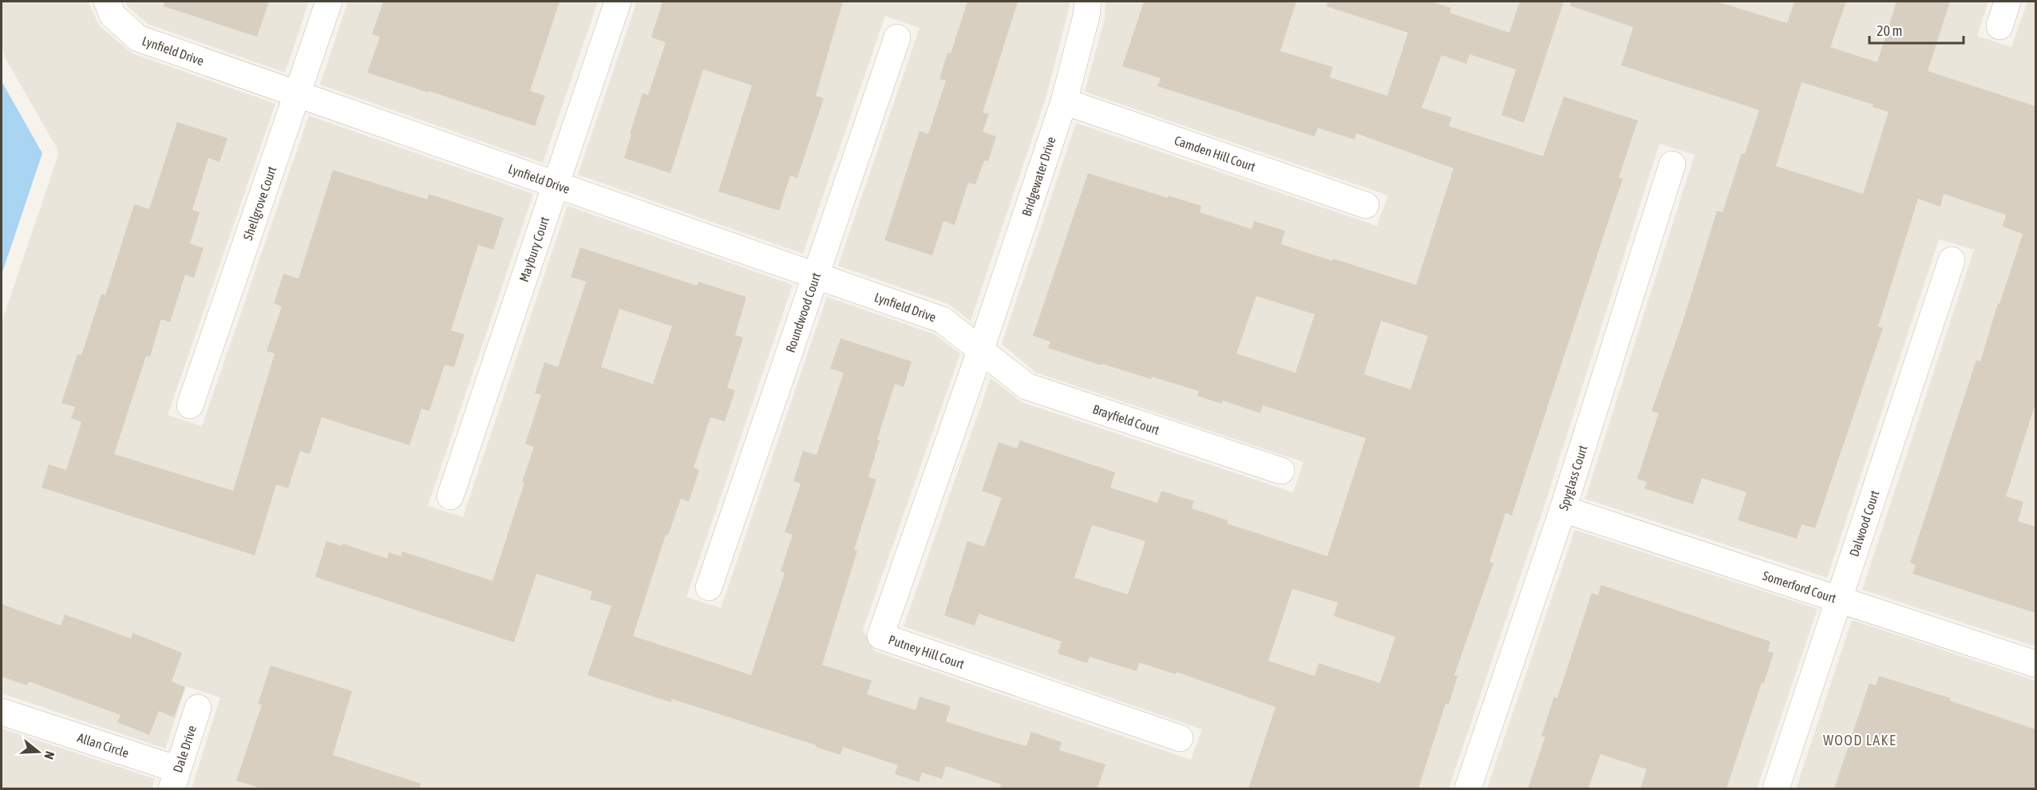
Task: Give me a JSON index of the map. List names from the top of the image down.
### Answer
{
  "streets": {
    "street": [
      "Lynfield Drive",
      "Camden Hill Court",
      "Bridgewater Drive",
      "Shellgrove Court",
      "Maybury Court",
      "Roundwood Court",
      "Brayfield Court",
      "Spyglass Court",
      "Dalwood Court",
      "Somerford Court",
      "Putney Hill Court",
      "Allan Circle",
      "Dale Drive"
    ]
  },
  "crossings": [
    ["Lynfield Drive", "Bridgewater Drive"],
    ["Lynfield Drive", "Shellgrove Court"],
    ["Lynfield Drive", "Maybury Court"],
    ["Lynfield Drive", "Roundwood Court"],
    ["Lynfield Drive", "Brayfield Court"],
    ["Lynfield Drive", "Putney Hill Court"],
    ["Camden Hill Court", "Bridgewater Drive"],
    ["Bridgewater Drive", "Brayfield Court"],
    ["Bridgewater Drive", "Putney Hill Court"],
    ["Brayfield Court", "Putney Hill Court"],
    ["Spyglass Court", "Somerford Court"],
    ["Dalwood Court", "Somerford Court"],
    ["Allan Circle", "Dale Drive"]
  ],
  "districts": ["WOOD LAKE"],
  "scale_bar": "20 m",
  "north": "right"
}
